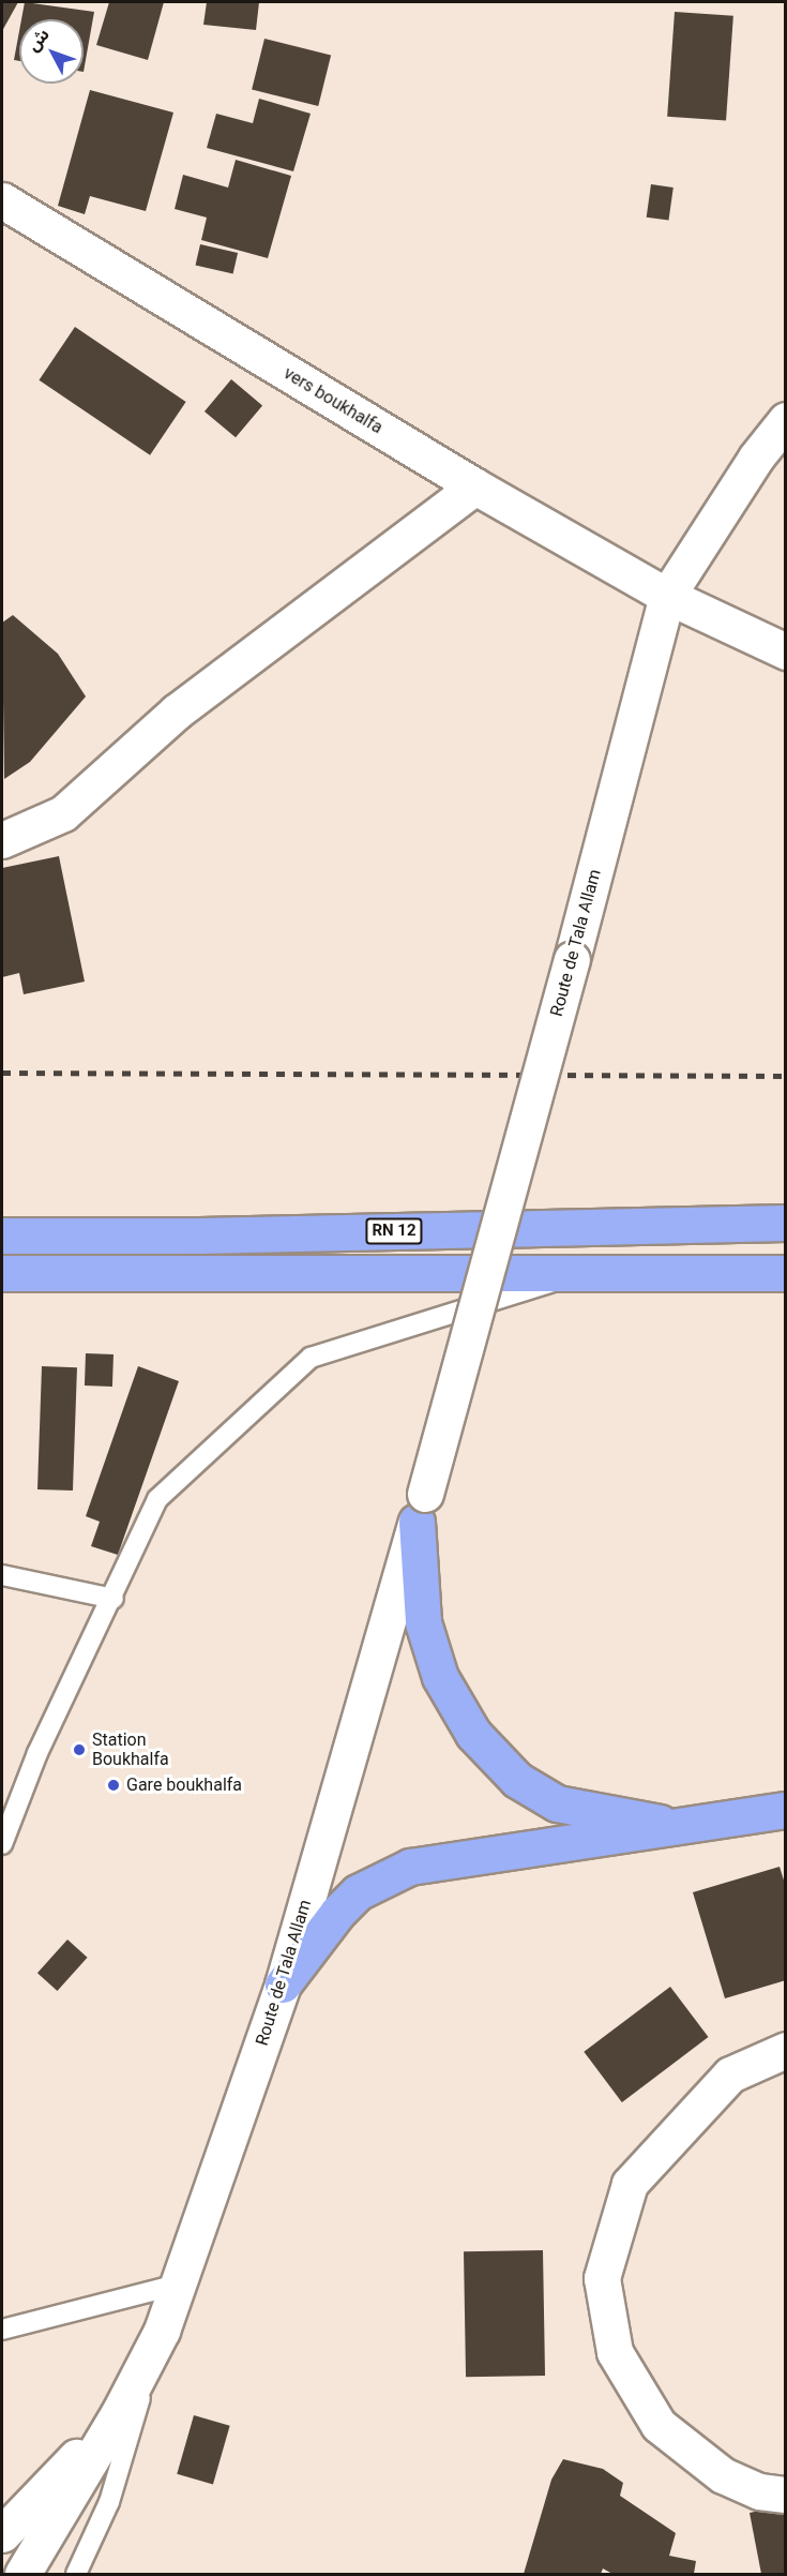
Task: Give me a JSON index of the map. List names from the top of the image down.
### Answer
{
  "streets": {
    "highway": ["RN 12"],
    "main road": ["vers boukhalfa", "Route de Tala Allam"]
  },
  "crossings": [
    ["vers boukhalfa", "Route de Tala Allam"]
  ],
  "places": ["Station Boukhalfa", "Gare boukhalfa"],
  "north": "top left"
}
